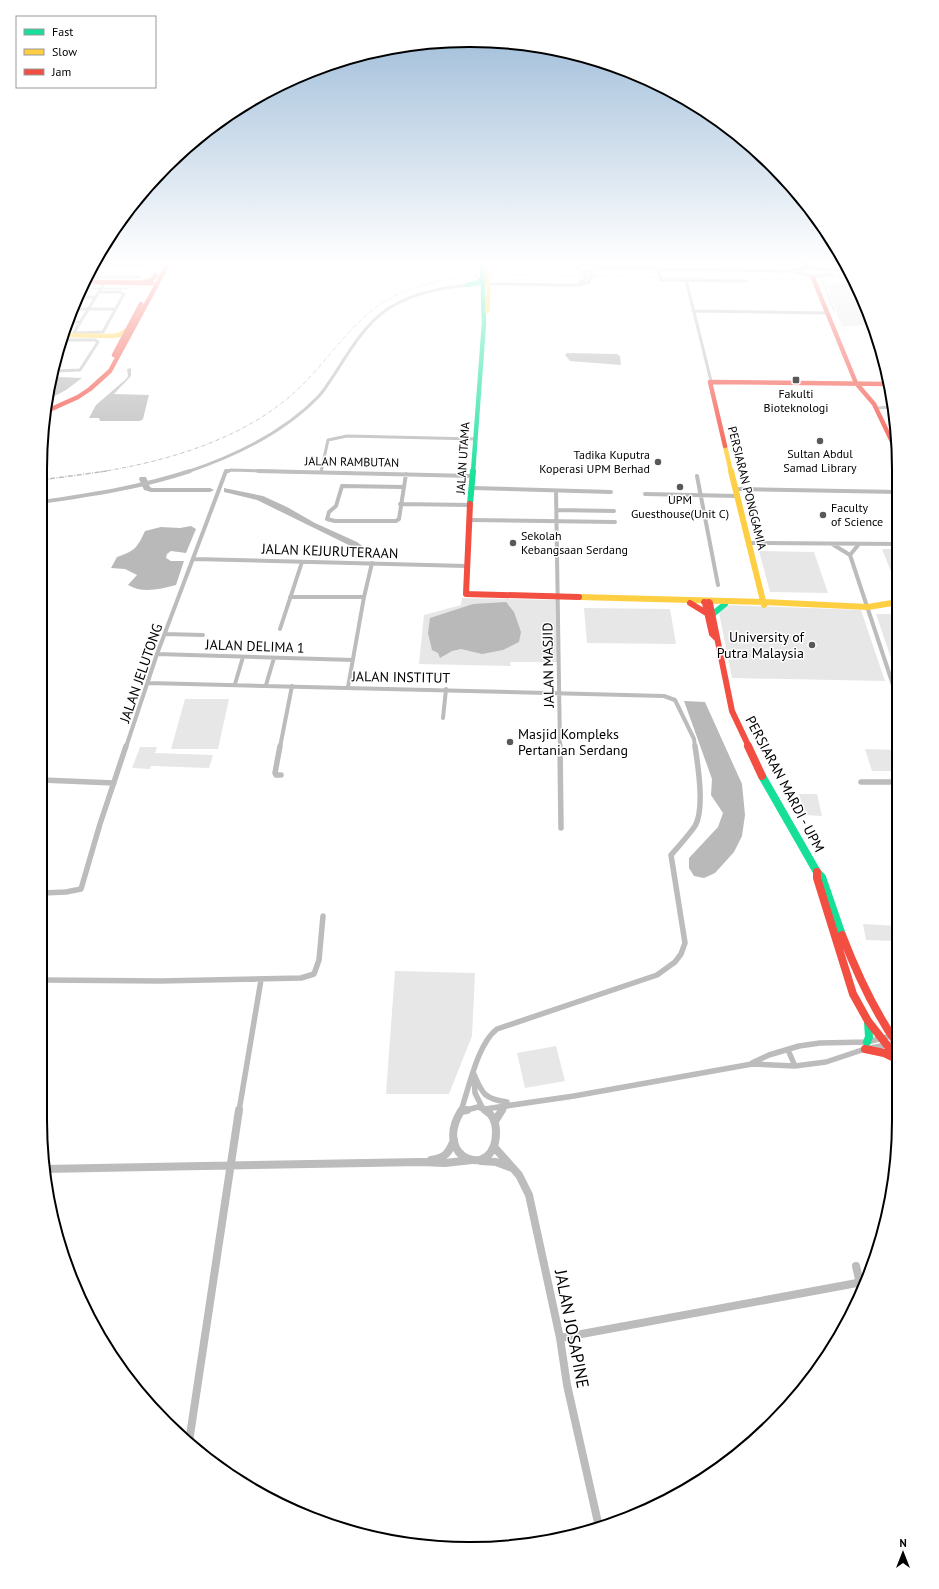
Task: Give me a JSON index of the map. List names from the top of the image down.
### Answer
{
  "streets": {
    "street": [
      "JALAN UTAMA",
      "JALAN RAMBUTAN",
      "PERSIARAN PONGGAMIA",
      "JALAN KEJURUTERAAN",
      "JALAN DELIMA 1",
      "JALAN MASJID",
      "JALAN JELUTONG",
      "JALAN INSTITUT",
      "PERSIARAN MARDI - UPM",
      "JALAN JOSAPINE"
    ]
  },
  "crossings": [
    ["JALAN UTAMA", "JALAN RAMBUTAN"],
    ["JALAN UTAMA", "JALAN KEJURUTERAAN"],
    ["JALAN UTAMA", "JALAN MASJID"],
    ["JALAN RAMBUTAN", "JALAN JELUTONG"],
    ["JALAN KEJURUTERAAN", "JALAN JELUTONG"],
    ["JALAN DELIMA 1", "JALAN JELUTONG"],
    ["JALAN MASJID", "JALAN INSTITUT"],
    ["JALAN JELUTONG", "JALAN INSTITUT"],
    ["JALAN INSTITUT", "JALAN JOSAPINE"]
  ],
  "places": {
    "transit": ["Fakulti Bioteknologi"],
    "other": [
      "Sultan Abdul Samad Library",
      "Tadika Kuputra Koperasi UPM Berhad",
      "UPM Guesthouse(Unit C)",
      "Faculty of Science",
      "Sekolah Kebangsaan Serdang",
      "University of Putra Malaysia",
      "Masjid Kompleks Pertanian Serdang"
    ]
  },
  "legend": ["Fast", "Slow", "Jam"],
  "north": "top"
}
